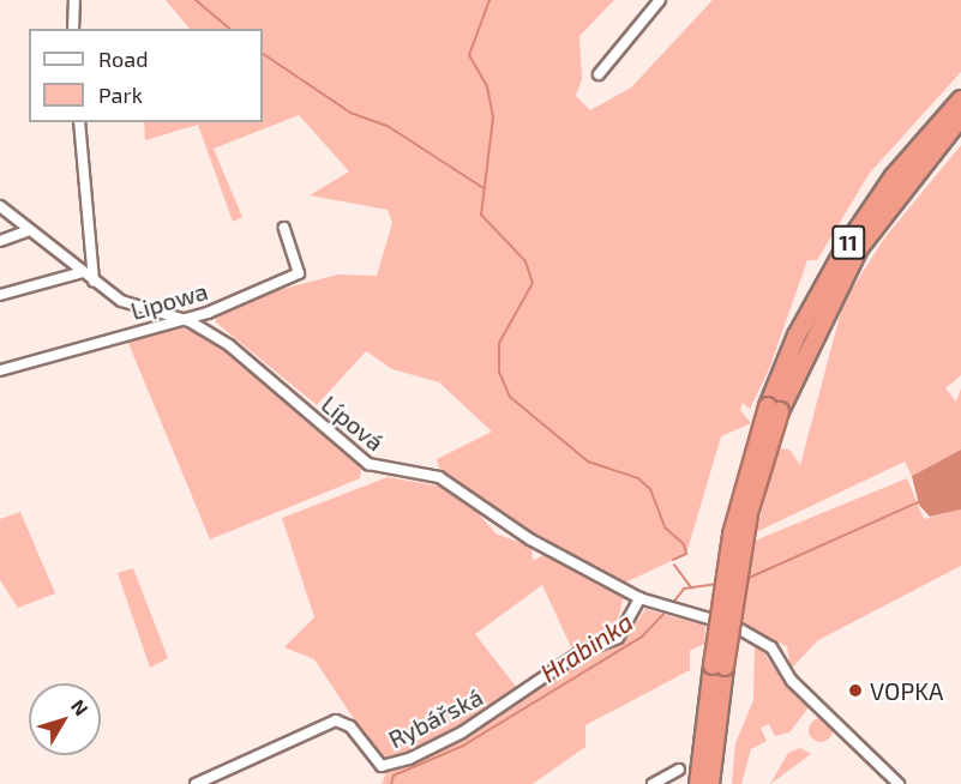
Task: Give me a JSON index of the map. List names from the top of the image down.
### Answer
{
  "streets": {
    "highway": ["11"],
    "street": ["Lipowa", "Lípová", "Rybářská"]
  },
  "crossings": [
    ["Lipowa", "Lípová"],
    ["Lípová", "Rybářská"]
  ],
  "water": ["Hrabinka"],
  "places": ["VOPKA"],
  "legend": ["Road", "Park"],
  "north": "top right"
}
